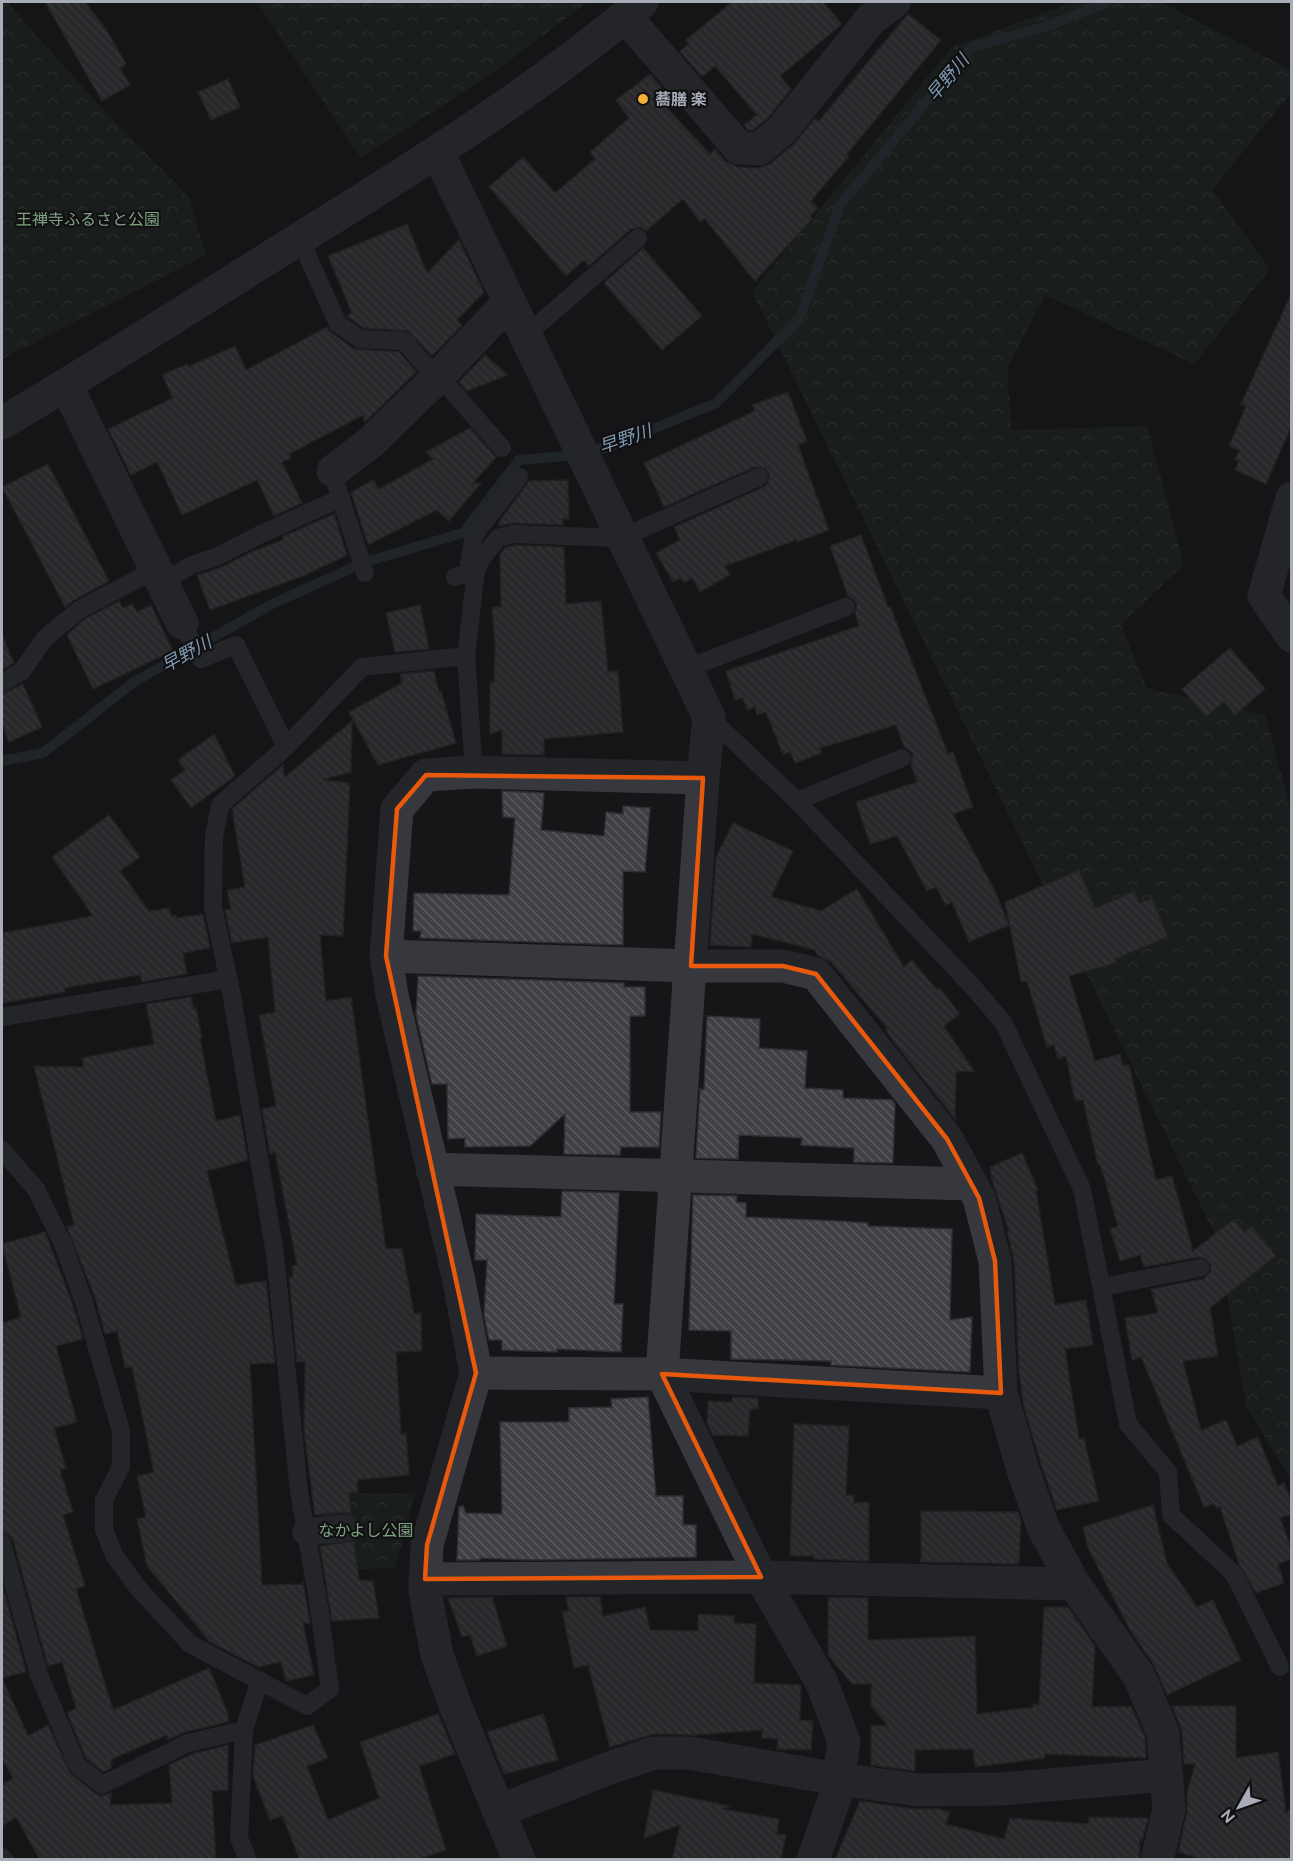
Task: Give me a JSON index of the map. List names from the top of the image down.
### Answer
{
  "water": ["早野川"],
  "parks": ["王禅寺ふるさと公園", "なかよし公園"],
  "places": ["蕎膳 楽"],
  "north": "bottom left"
}
